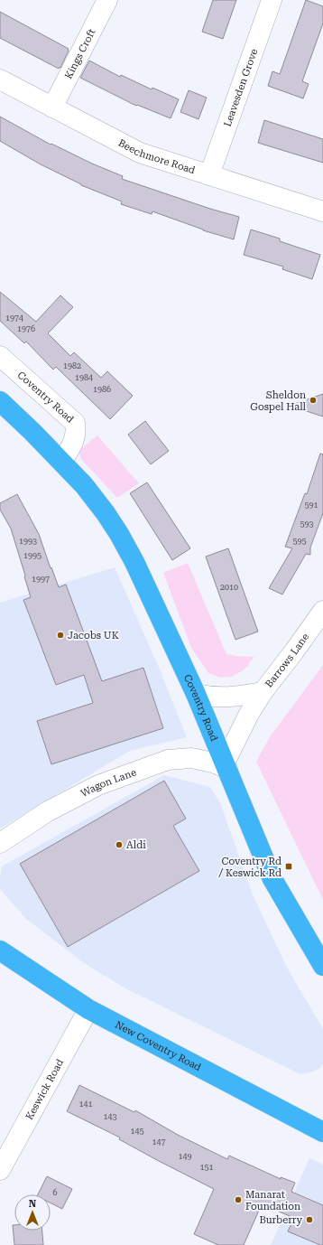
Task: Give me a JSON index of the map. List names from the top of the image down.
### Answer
{
  "streets": {
    "highway": ["Coventry Road", "New Coventry Road"],
    "street": [
      "Kings Croft",
      "Leavesden Grove",
      "Beechmore Road",
      "Barrows Lane",
      "Wagon Lane",
      "Keswick Road"
    ]
  },
  "crossings": [
    ["Kings Croft", "Beechmore Road"],
    ["Leavesden Grove", "Beechmore Road"],
    ["Coventry Road", "Barrows Lane"],
    ["Coventry Road", "Wagon Lane"],
    ["Barrows Lane", "Wagon Lane"],
    ["New Coventry Road", "Keswick Road"]
  ],
  "places": {
    "other": [
      "Sheldon Gospel Hall",
      "Jacobs UK",
      "Aldi",
      "Manarat Foundation",
      "Burberry"
    ],
    "transit": ["Coventry Rd / Keswick Rd"]
  },
  "house_numbers": [
    "1974",
    "1976",
    "1982",
    "1984",
    "1986",
    "591",
    "593",
    "1993",
    "595",
    "1995",
    "1997",
    "2010",
    "141",
    "143",
    "145",
    "147",
    "149",
    "151",
    "6"
  ],
  "north": "top"
}
